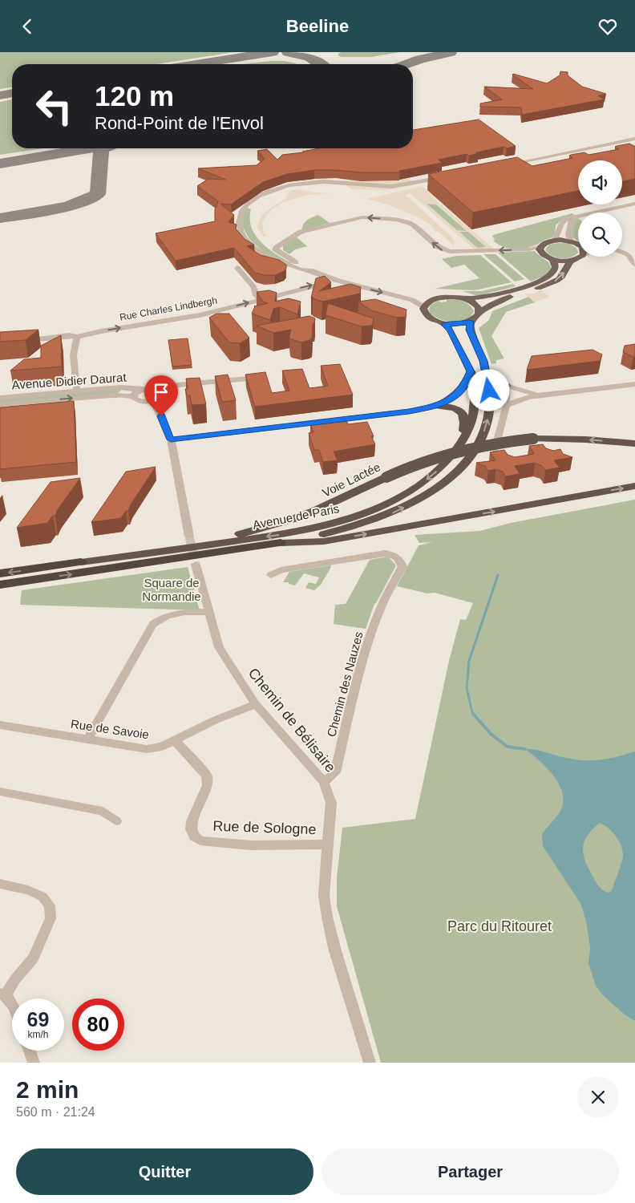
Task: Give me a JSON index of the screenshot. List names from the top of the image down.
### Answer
{
  "streets": {
    "highway": ["Voie Lactée", "Avenue de Paris"],
    "street": [
      "Rue Charles Lindbergh",
      "Avenue Didier Daurat",
      "Chemin des Nauzes",
      "Chemin de Bélisaire",
      "Rue de Savoie",
      "Rue de Sologne"
    ]
  },
  "crossings": [
    ["Voie Lactée", "Avenue de Paris"],
    ["Chemin des Nauzes", "Chemin de Bélisaire"],
    ["Chemin de Bélisaire", "Rue de Savoie"],
    ["Chemin de Bélisaire", "Rue de Sologne"],
    ["Rue de Savoie", "Rue de Sologne"]
  ],
  "parks": ["Square de Normandie", "Parc du Ritouret"],
  "page": {
    "header": "Beeline",
    "turn": ["120 m", "Rond-Point de l'Envol"],
    "speed": "69 km/h",
    "limit": "80",
    "heading": ["2 min", "560 m · 21:24"],
    "buttons": ["Quitter", "Partager"]
  }
}
